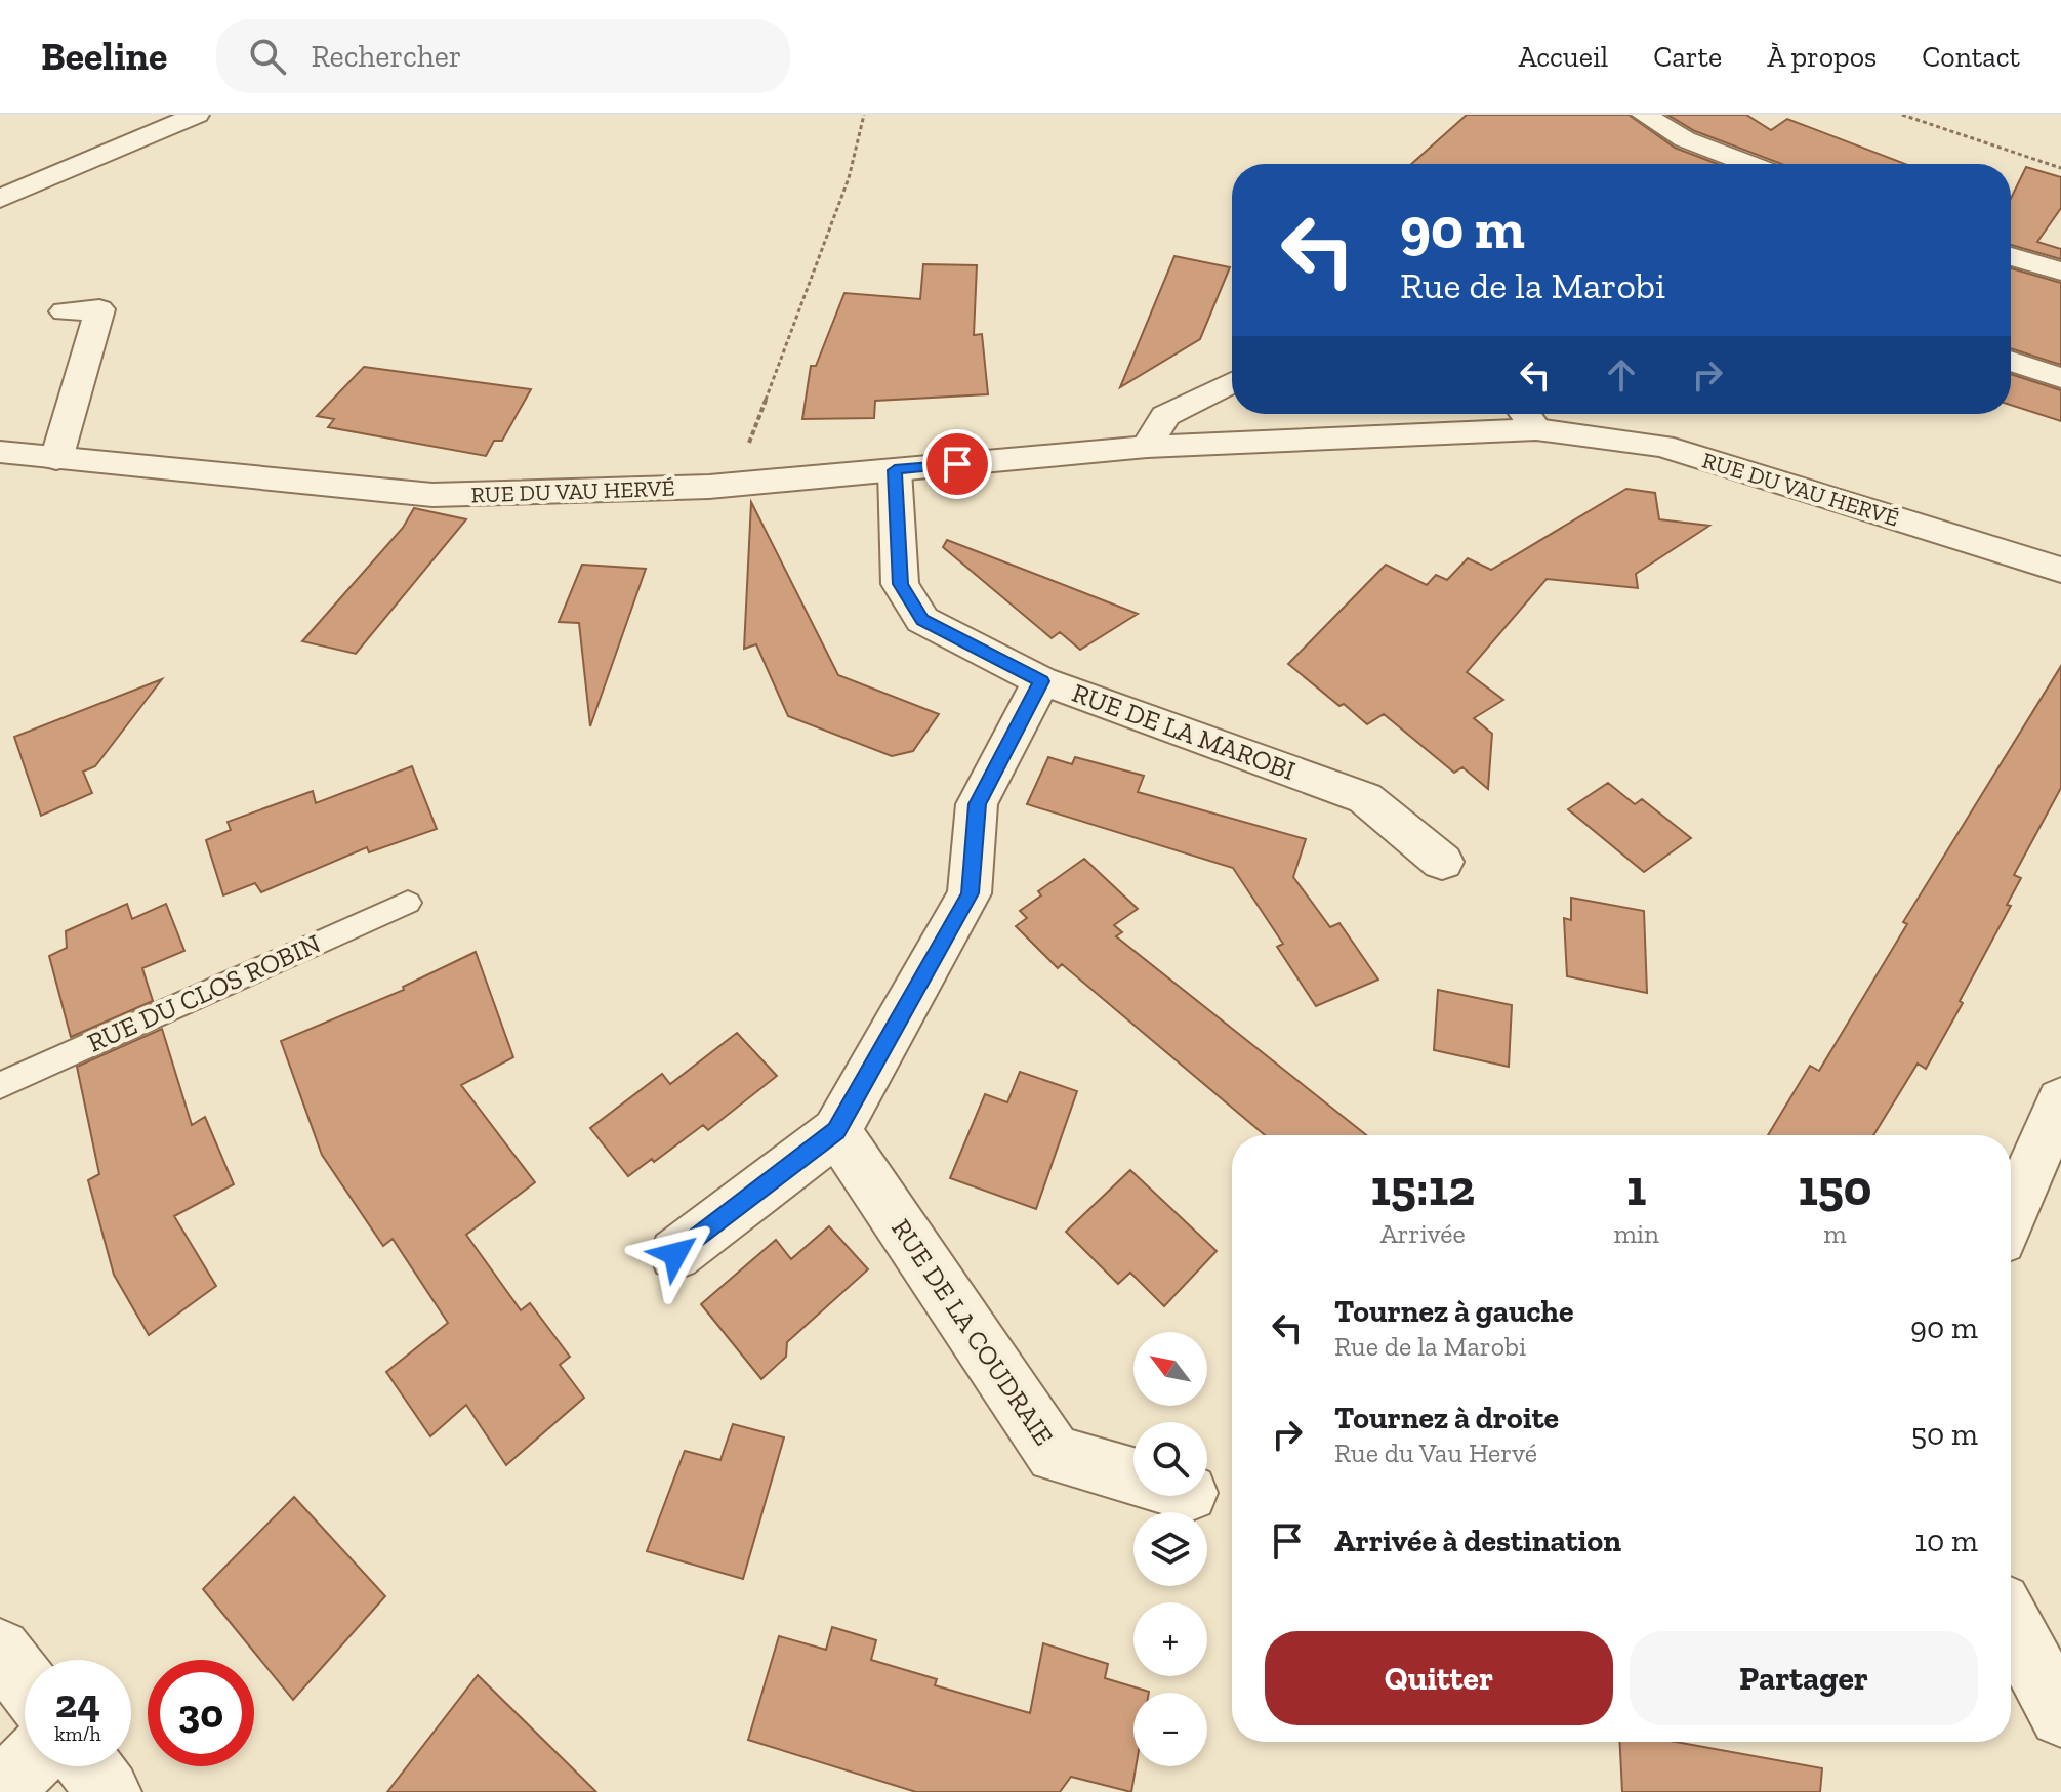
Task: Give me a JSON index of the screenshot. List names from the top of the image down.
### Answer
{
  "streets": {
    "street": ["RUE DU VAU HERVÉ", "RUE DE LA MAROBI", "RUE DE LA COUDRAIE"],
    "lane": ["RUE DU CLOS ROBIN"]
  },
  "crossings": [
    ["RUE DU VAU HERVÉ", "RUE DE LA MAROBI"]
  ],
  "north": "top left",
  "page": {
    "header": "Beeline",
    "search": "Rechercher",
    "nav": [
      "Accueil",
      "Carte",
      "À propos",
      "Contact"
    ],
    "turn": ["90 m", "Rue de la Marobi"],
    "eta": [
      "15:12",
      "Arrivée",
      "1",
      "min",
      "150",
      "m"
    ],
    "list": [
      {
        "name": "Tournez à gauche",
        "note": "Rue de la Marobi",
        "value": "90 m"
      },
      {
        "name": "Tournez à droite",
        "note": "Rue du Vau Hervé",
        "value": "50 m"
      },
      {
        "name": "Arrivée à destination",
        "value": "10 m"
      }
    ],
    "map_buttons": ["+", "−"],
    "buttons": ["Quitter", "Partager"],
    "speed": "24 km/h",
    "limit": "30"
  }
}
